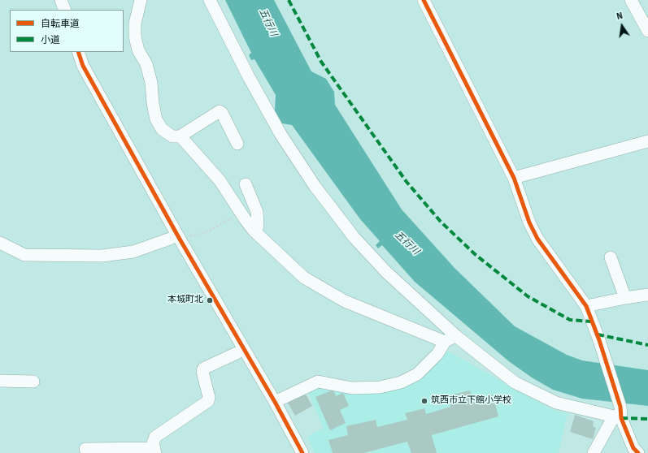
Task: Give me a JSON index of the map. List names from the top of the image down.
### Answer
{
  "water": ["五行川"],
  "places": ["本城町北", "筑西市立下館小学校"],
  "legend": ["自転車道", "小道"],
  "north": "top"
}
